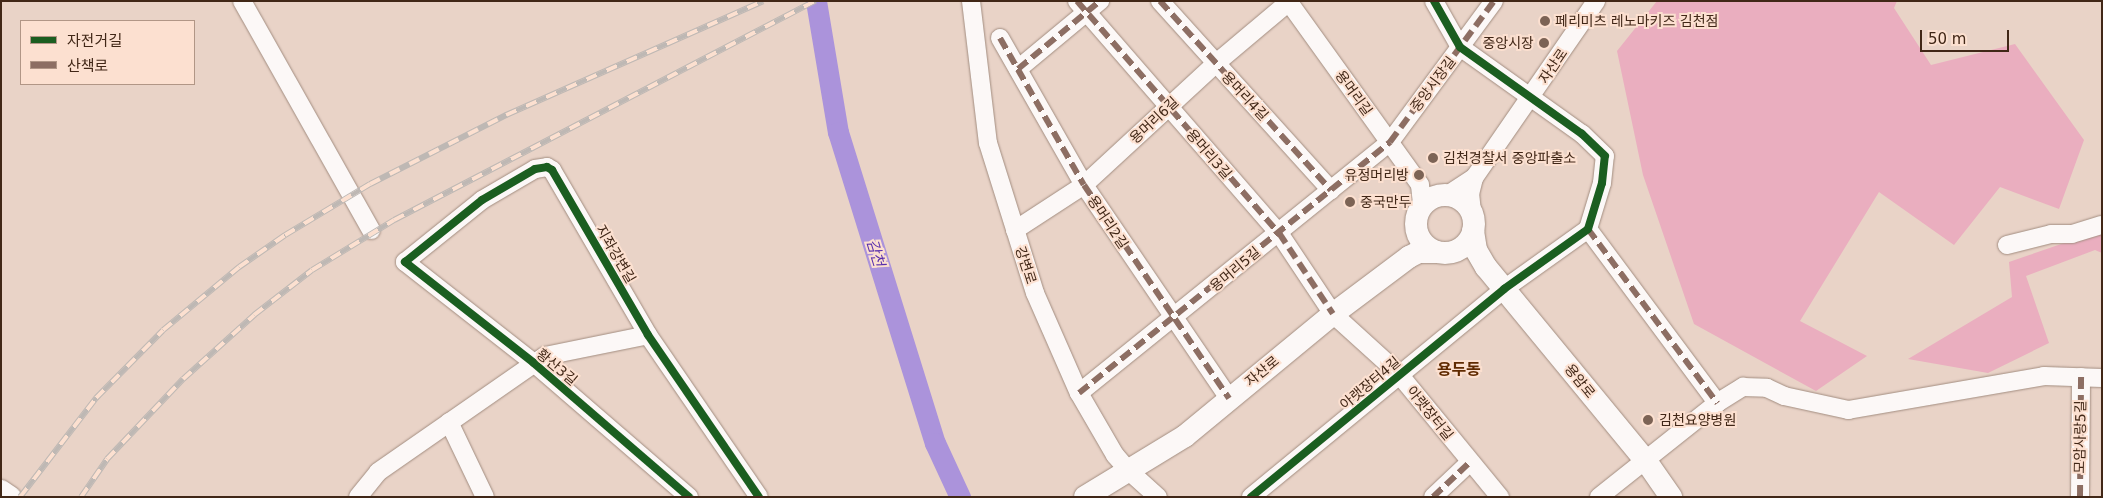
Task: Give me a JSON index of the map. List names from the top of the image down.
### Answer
{
  "streets": {
    "main road": ["자산로", "용암로"],
    "street": [
      "중앙시장길",
      "용머리길",
      "용머리4길",
      "용머리6길",
      "용머리3길",
      "용머리2길",
      "지좌강변길",
      "강변로",
      "용머리5길",
      "황산3길",
      "아랫장터4길",
      "아랫장터길",
      "모암사랑5길"
    ]
  },
  "crossings": [
    ["자산로", "용머리3길"],
    ["자산로", "용머리2길"],
    ["자산로", "강변로"],
    ["자산로", "아랫장터길"],
    ["중앙시장길", "용머리길"],
    ["중앙시장길", "용머리5길"],
    ["용머리길", "용머리6길"],
    ["용머리길", "용머리5길"],
    ["용머리4길", "용머리6길"],
    ["용머리4길", "용머리5길"],
    ["용머리6길", "용머리3길"],
    ["용머리6길", "용머리2길"],
    ["용머리6길", "강변로"],
    ["용머리3길", "용머리5길"],
    ["용머리3길", "아랫장터길"],
    ["용머리2길", "용머리5길"],
    ["지좌강변길", "황산3길"],
    ["강변로", "용머리5길"],
    ["용암로", "아랫장터4길"],
    ["아랫장터4길", "아랫장터길"]
  ],
  "districts": ["용두동"],
  "water": ["감천"],
  "places": [
    "페리미츠 레노마키즈 김천점",
    "중앙시장",
    "김천경찰서 중앙파출소",
    "유정머리방",
    "중국만두",
    "김천요양병원"
  ],
  "legend": ["자전거길", "산책로"],
  "scale_bar": "50 m"
}
